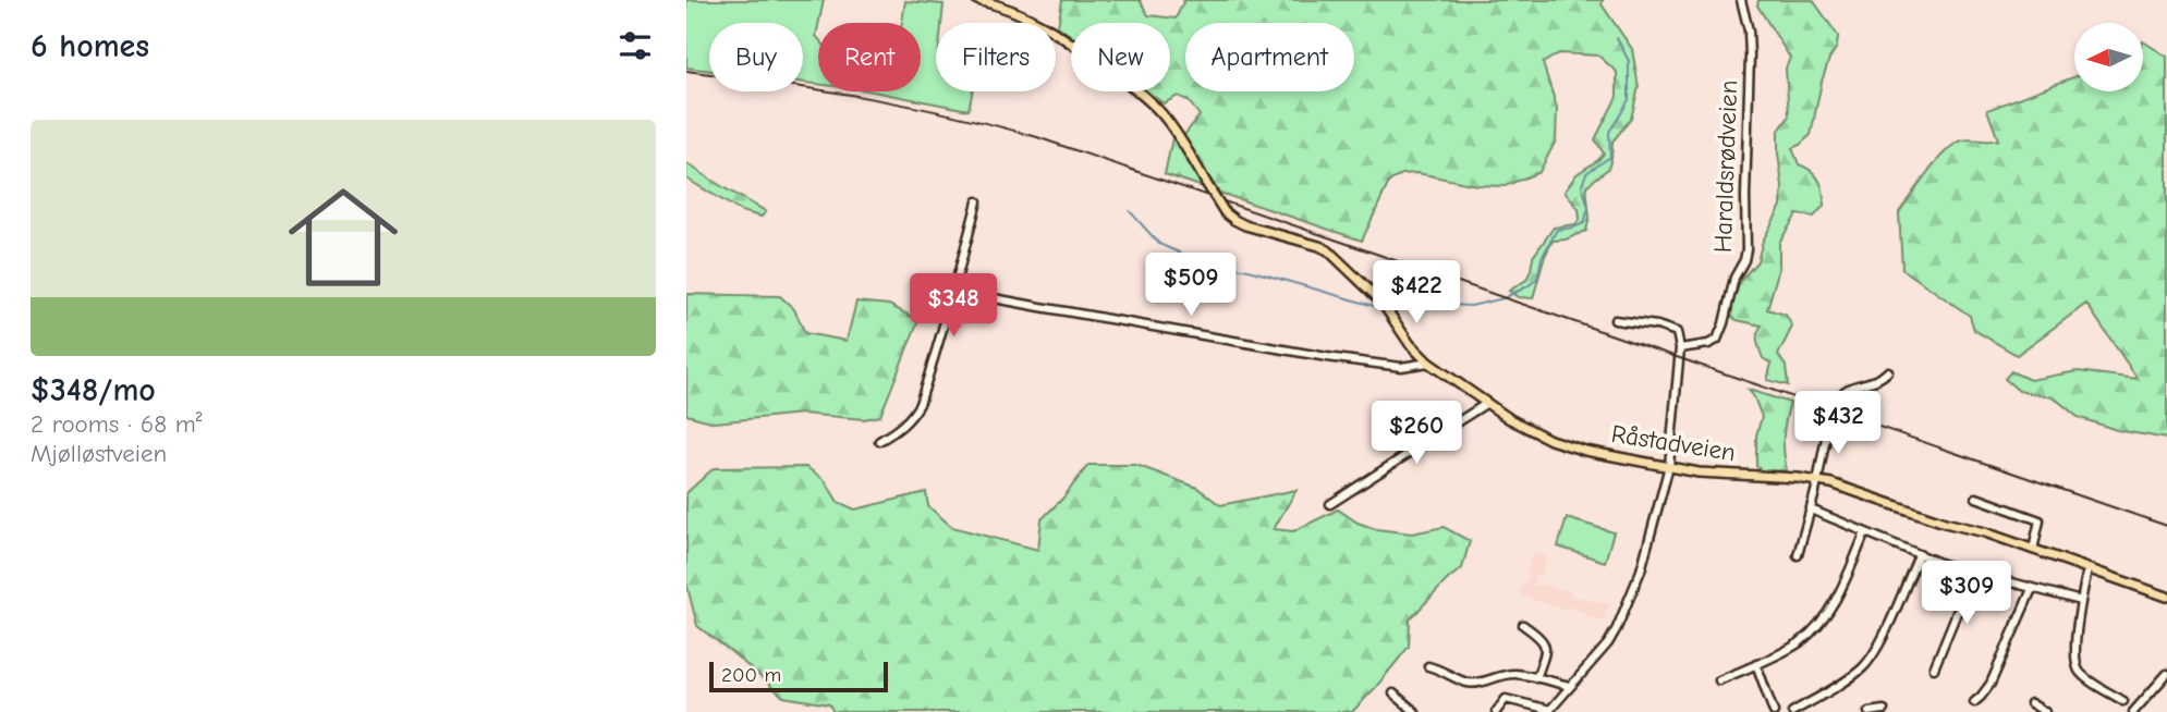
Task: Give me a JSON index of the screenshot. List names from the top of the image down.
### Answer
{
  "streets": {
    "main road": ["Råstadveien"],
    "street": ["Haraldsrødveien"]
  },
  "scale_bar": "200 m",
  "north": "left",
  "page": {
    "heading": "6 homes",
    "chip": [
      "Buy",
      "Rent",
      "Filters",
      "New",
      "Apartment"
    ],
    "list": [
      {
        "name": "$348/mo",
        "note": "2 rooms · 68 m² · Mjølløstveien"
      }
    ],
    "price": [
      "$509",
      "$422",
      "$348",
      "$432",
      "$260",
      "$309"
    ],
    "scale": "200 m"
  }
}
